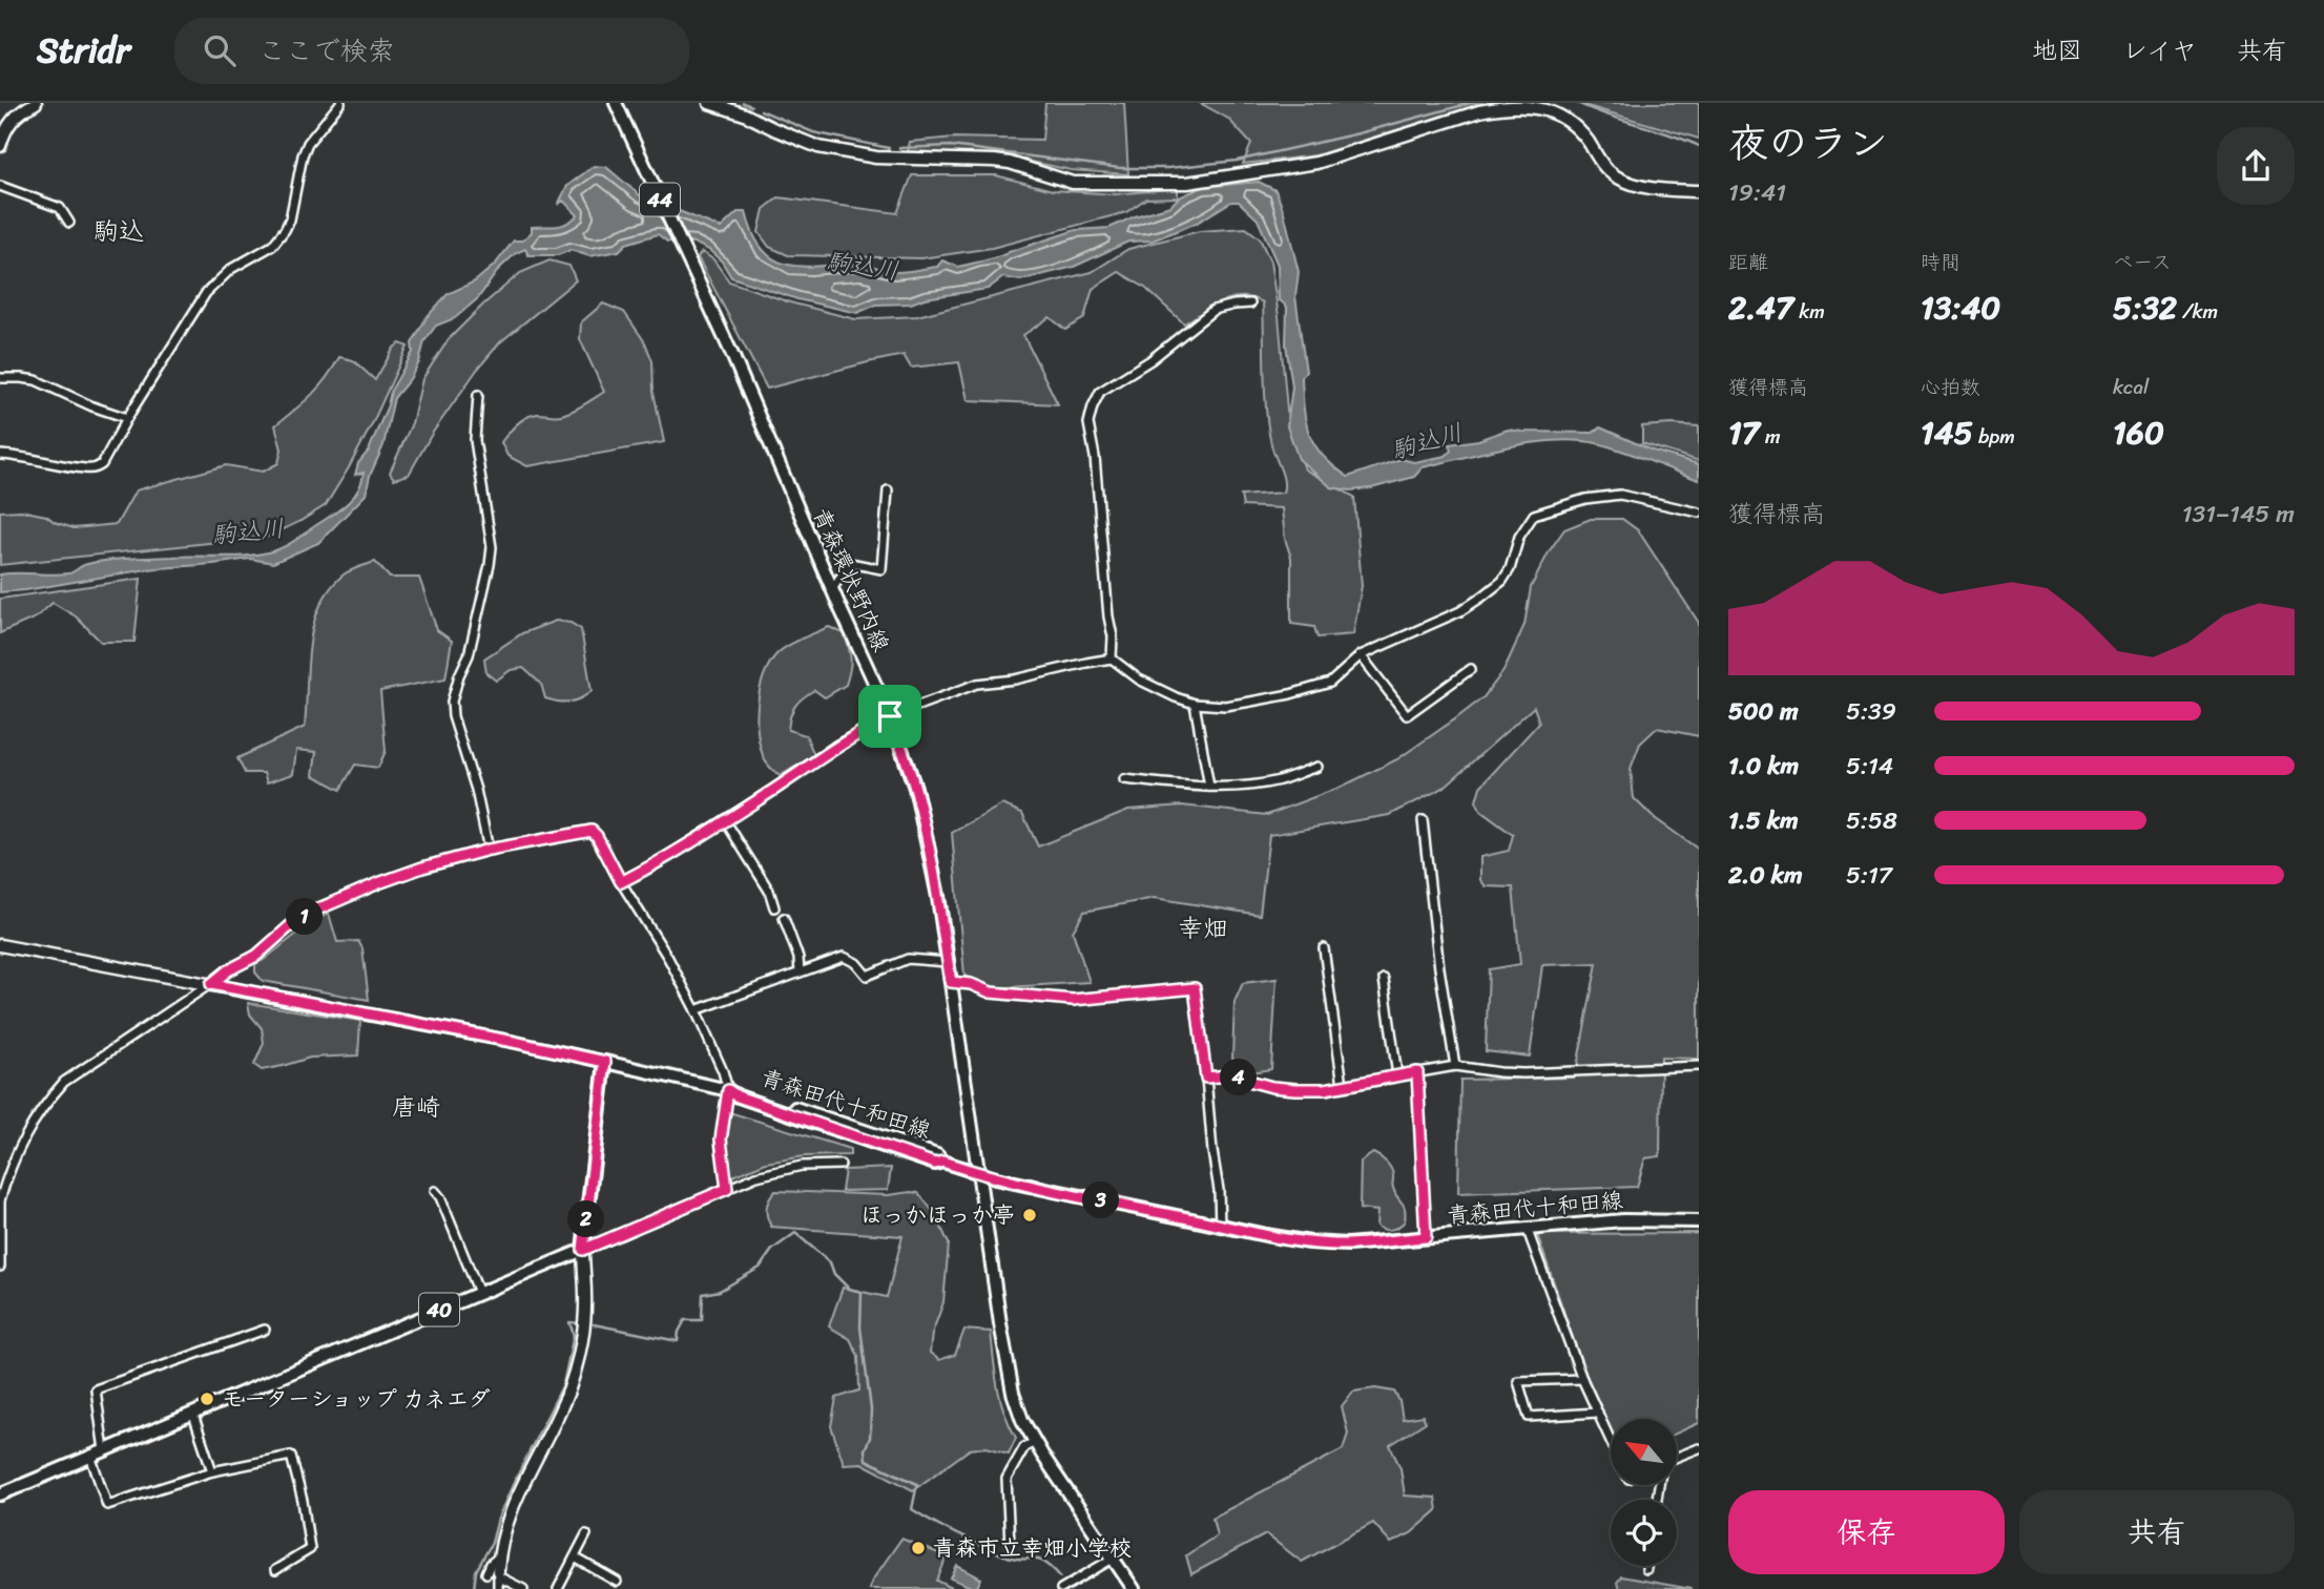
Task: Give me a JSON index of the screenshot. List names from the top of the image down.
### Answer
{
  "streets": {
    "main road": [
      "44",
      "青森環状野内線",
      "青森田代十和田線",
      "40"
    ]
  },
  "crossings": [
    ["青森環状野内線", "青森田代十和田線"]
  ],
  "districts": ["駒込", "幸畑", "唐崎"],
  "water": ["駒込川"],
  "places": ["ほっかほっか亭", "モーターショップ カネエダ", "青森市立幸畑小学校"],
  "north": "top left",
  "page": {
    "header": "Stridr",
    "search": "ここで検索",
    "nav": ["地図", "レイヤ", "共有"],
    "heading": ["夜のラン", "19:41"],
    "stats": [
      ["距離", "2.47 km"],
      ["時間", "13:40"],
      ["ペース", "5:32 /km"],
      ["獲得標高", "17 m"],
      ["心拍数", "145 bpm"],
      ["kcal", "160"]
    ],
    "chart": ["獲得標高", "131–145 m"],
    "list": [
      {
        "name": "500 m",
        "note": "5:39"
      },
      {
        "name": "1.0 km",
        "note": "5:14"
      },
      {
        "name": "1.5 km",
        "note": "5:58"
      },
      {
        "name": "2.0 km",
        "note": "5:17"
      }
    ],
    "pins": [
      "1",
      "4",
      "3",
      "2"
    ],
    "buttons": ["保存", "共有"]
  }
}
